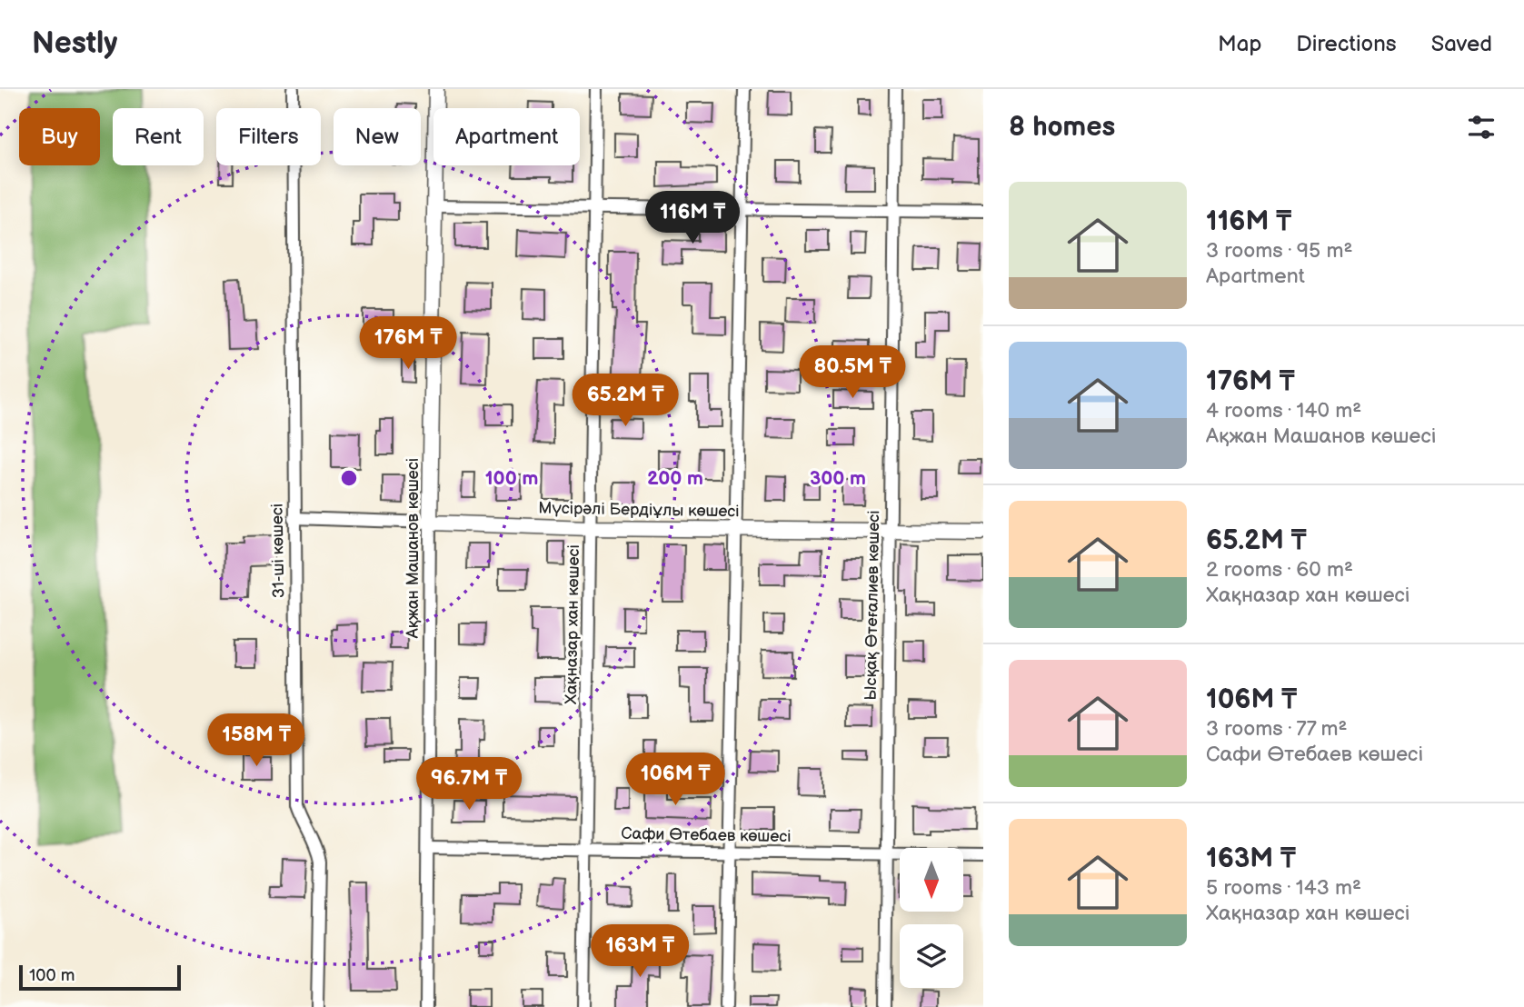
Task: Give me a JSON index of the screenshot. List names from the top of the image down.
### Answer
{
  "streets": {
    "street": [
      "Мүсірәлі Бердіұлы көшесі",
      "Ақжан Машанов көшесі",
      "31-ші көшесі",
      "Ысқақ Өтеғалиев көшесі",
      "Хақназар хан көшесі",
      "Сафи Өтебаев көшесі"
    ]
  },
  "crossings": [
    ["Мүсірәлі Бердіұлы көшесі", "Ақжан Машанов көшесі"],
    ["Мүсірәлі Бердіұлы көшесі", "31-ші көшесі"],
    ["Мүсірәлі Бердіұлы көшесі", "Ысқақ Өтеғалиев көшесі"],
    ["Мүсірәлі Бердіұлы көшесі", "Хақназар хан көшесі"],
    ["Ақжан Машанов көшесі", "Сафи Өтебаев көшесі"],
    ["Ысқақ Өтеғалиев көшесі", "Сафи Өтебаев көшесі"],
    ["Хақназар хан көшесі", "Сафи Өтебаев көшесі"]
  ],
  "scale_bar": "100 m",
  "north": "bottom",
  "page": {
    "header": "Nestly",
    "nav": ["Map", "Directions", "Saved"],
    "heading": "8 homes",
    "chip": [
      "Buy",
      "Rent",
      "Filters",
      "New",
      "Apartment"
    ],
    "list": [
      {
        "name": "116M ₸",
        "note": "3 rooms · 95 m² · Apartment"
      },
      {
        "name": "176M ₸",
        "note": "4 rooms · 140 m² · Ақжан Машанов көшесі"
      },
      {
        "name": "65.2M ₸",
        "note": "2 rooms · 60 m² · Хақназар хан көшесі"
      },
      {
        "name": "106M ₸",
        "note": "3 rooms · 77 m² · Сафи Өтебаев көшесі"
      },
      {
        "name": "163M ₸",
        "note": "5 rooms · 143 m² · Хақназар хан көшесі"
      }
    ],
    "price": [
      "116M ₸",
      "176M ₸",
      "80.5M ₸",
      "65.2M ₸",
      "158M ₸",
      "106M ₸",
      "96.7M ₸",
      "163M ₸"
    ],
    "scale": "100 m"
  },
  "rings": ["100 m", "200 m", "300 m"]
}
